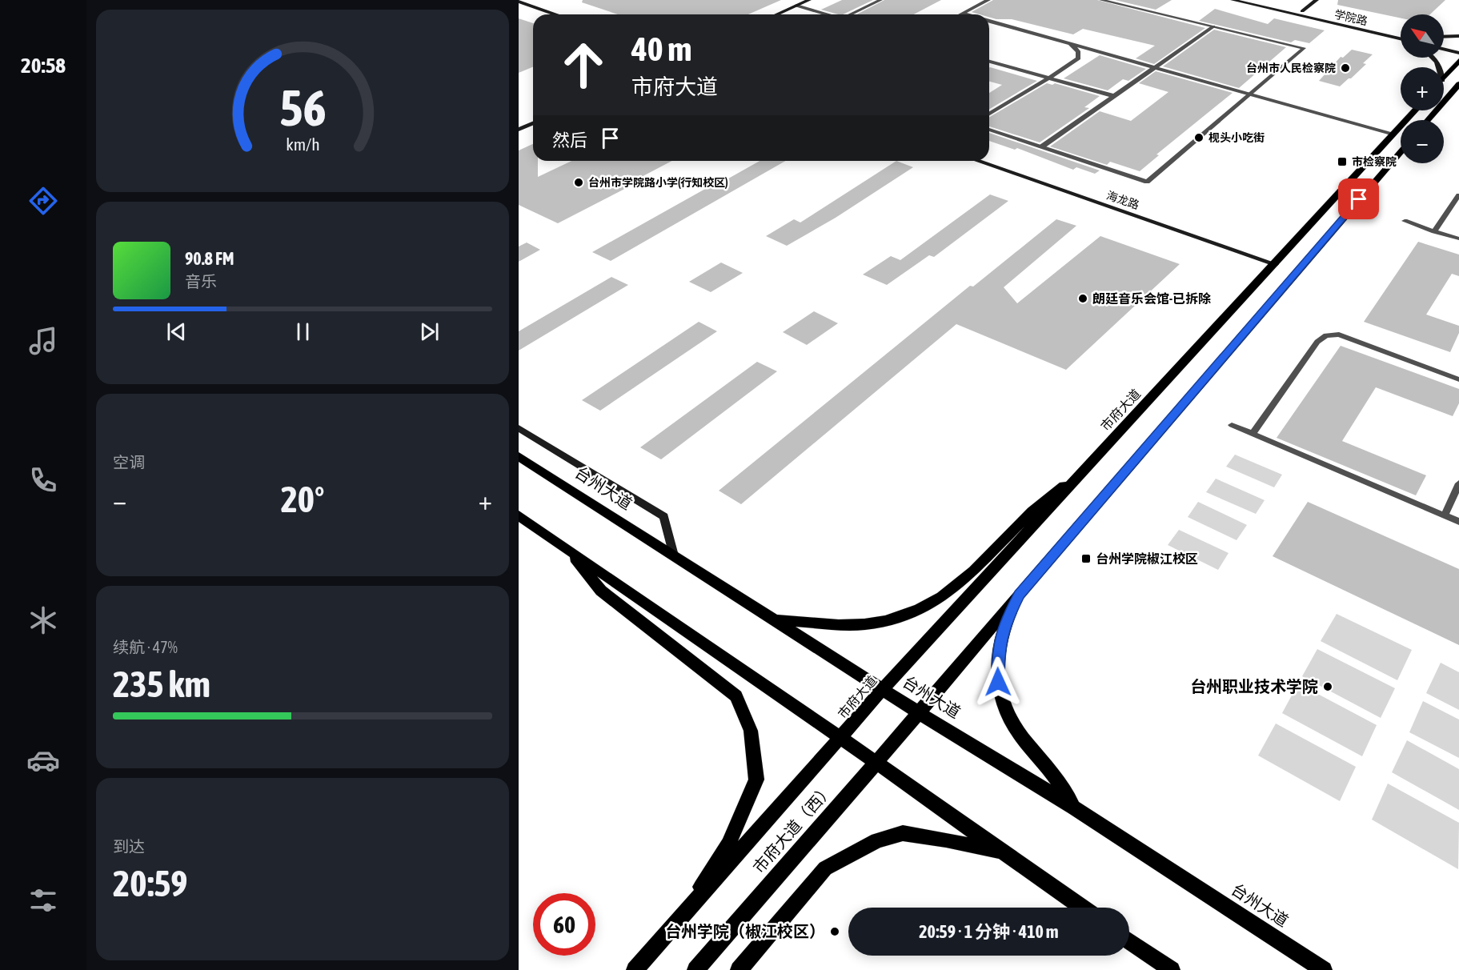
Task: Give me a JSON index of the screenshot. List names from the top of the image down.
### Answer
{
  "streets": {
    "main road": [
      "学院路",
      "海龙路",
      "市府大道",
      "台州大道",
      "市府大道（西）"
    ]
  },
  "crossings": [
    ["海龙路", "市府大道"],
    ["市府大道", "台州大道"],
    ["市府大道", "市府大道（西）"],
    ["台州大道", "市府大道（西）"]
  ],
  "places": {
    "other": [
      "台州市人民检察院",
      "枧头小吃街",
      "台州市学院路小学(行知校区)",
      "朗廷音乐会馆-已拆除",
      "台州职业技术学院",
      "台州学院（椒江校区）"
    ],
    "transit": ["市检察院", "台州学院椒江校区"]
  },
  "north": "top left",
  "page": {
    "tabs": "20:58",
    "map_buttons": ["+", "−"],
    "turn": ["40 m", "市府大道"],
    "then": "然后",
    "song": ["90.8 FM", "音乐"],
    "tile": [
      "空调",
      ["续航 · 47%", "235 km"],
      ["到达", "20:59"]
    ],
    "heat": ["−", "20°", "+"],
    "limit": "60",
    "trip": "20:59 · 1 分钟 · 410 m",
    "gauge": ["56", "km/h"]
  }
}
